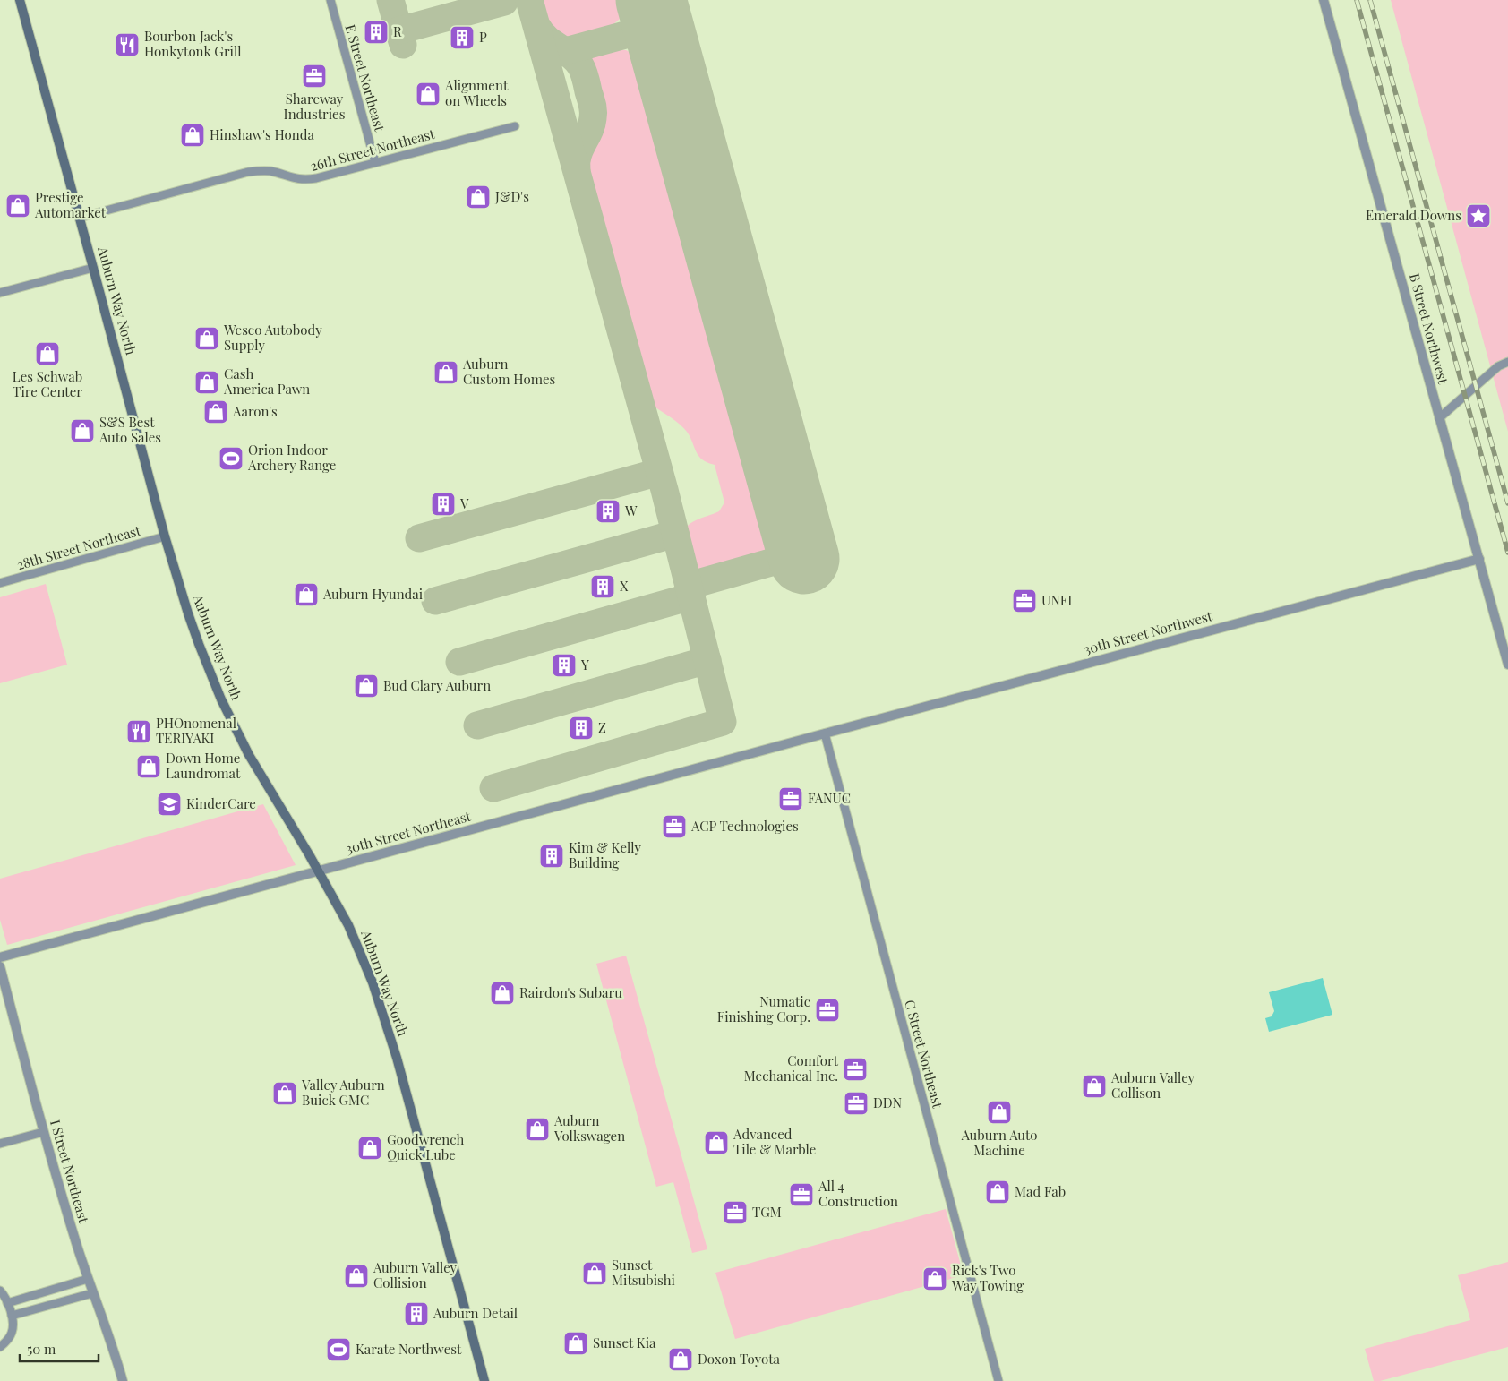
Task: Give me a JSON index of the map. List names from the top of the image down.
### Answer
{
  "streets": {
    "main road": ["Auburn Way North"],
    "street": [
      "E Street Northeast",
      "26th Street Northeast",
      "B Street Northwest",
      "28th Street Northeast",
      "30th Street Northwest",
      "30th Street Northeast",
      "C Street Northeast",
      "I Street Northeast"
    ]
  },
  "crossings": [
    ["E Street Northeast", "26th Street Northeast"],
    ["26th Street Northeast", "Auburn Way North"],
    ["Auburn Way North", "28th Street Northeast"],
    ["Auburn Way North", "30th Street Northeast"],
    ["B Street Northwest", "30th Street Northwest"],
    ["30th Street Northwest", "30th Street Northeast"],
    ["30th Street Northwest", "C Street Northeast"],
    ["30th Street Northeast", "C Street Northeast"]
  ],
  "places": {
    "building": [
      "R",
      "P",
      "V",
      "W",
      "X",
      "Y",
      "Z",
      "Kim & Kelly Building",
      "Auburn Detail"
    ],
    "restaurant": ["Bourbon Jack's Honkytonk Grill", "PHOnomenal TERIYAKI"],
    "office": [
      "Shareway Industries",
      "UNFI",
      "FANUC",
      "ACP Technologies",
      "Numatic Finishing Corp.",
      "Comfort Mechanical Inc.",
      "DDN",
      "All 4 Construction",
      "TGM"
    ],
    "shop": [
      "Alignment on Wheels",
      "Hinshaw's Honda",
      "J&D's",
      "Prestige Automarket",
      "Wesco Autobody Supply",
      "Les Schwab Tire Center",
      "Auburn Custom Homes",
      "Cash America Pawn",
      "Aaron's",
      "S&S Best Auto Sales",
      "Auburn Hyundai",
      "Bud Clary Auburn",
      "Down Home Laundromat",
      "Rairdon's Subaru",
      "Auburn Valley Collison",
      "Valley Auburn Buick GMC",
      "Auburn Auto Machine",
      "Auburn Volkswagen",
      "Advanced Tile & Marble",
      "Goodwrench Quick Lube",
      "Mad Fab",
      "Sunset Mitsubishi",
      "Auburn Valley Collision",
      "Rick's Two Way Towing",
      "Sunset Kia",
      "Doxon Toyota"
    ],
    "place": ["Emerald Downs"],
    "sports": ["Orion Indoor Archery Range", "Karate Northwest"],
    "school or university": ["KinderCare"]
  },
  "scale_bar": "50 m"
}
